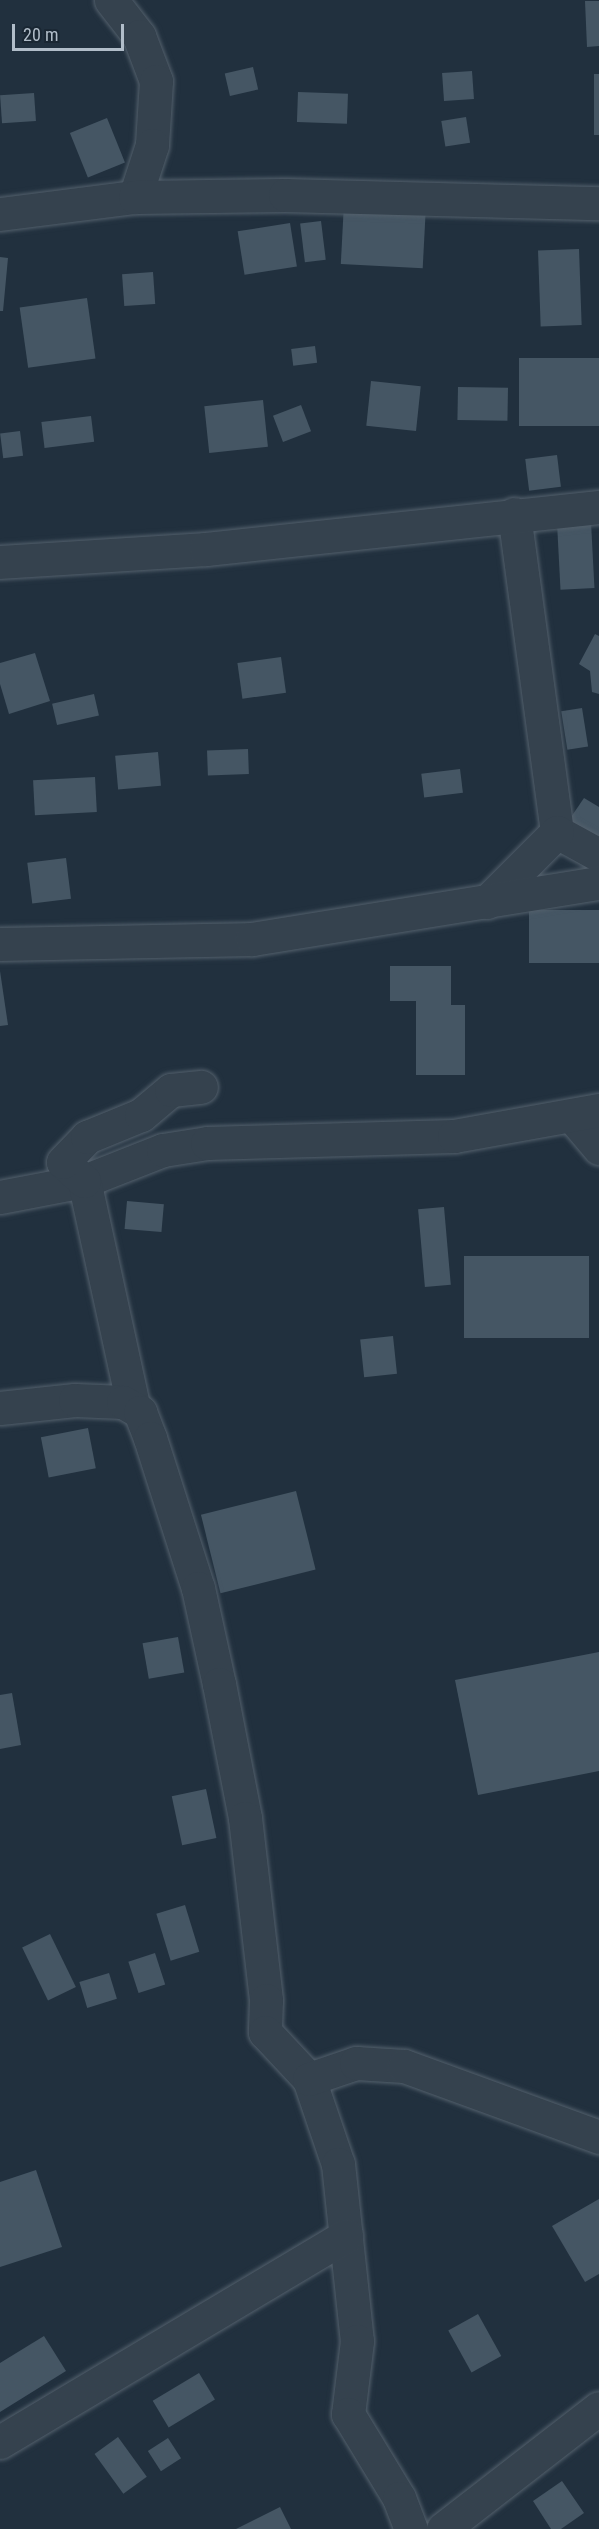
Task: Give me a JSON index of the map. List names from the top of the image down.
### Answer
{
  "scale_bar": "20 m"
}
